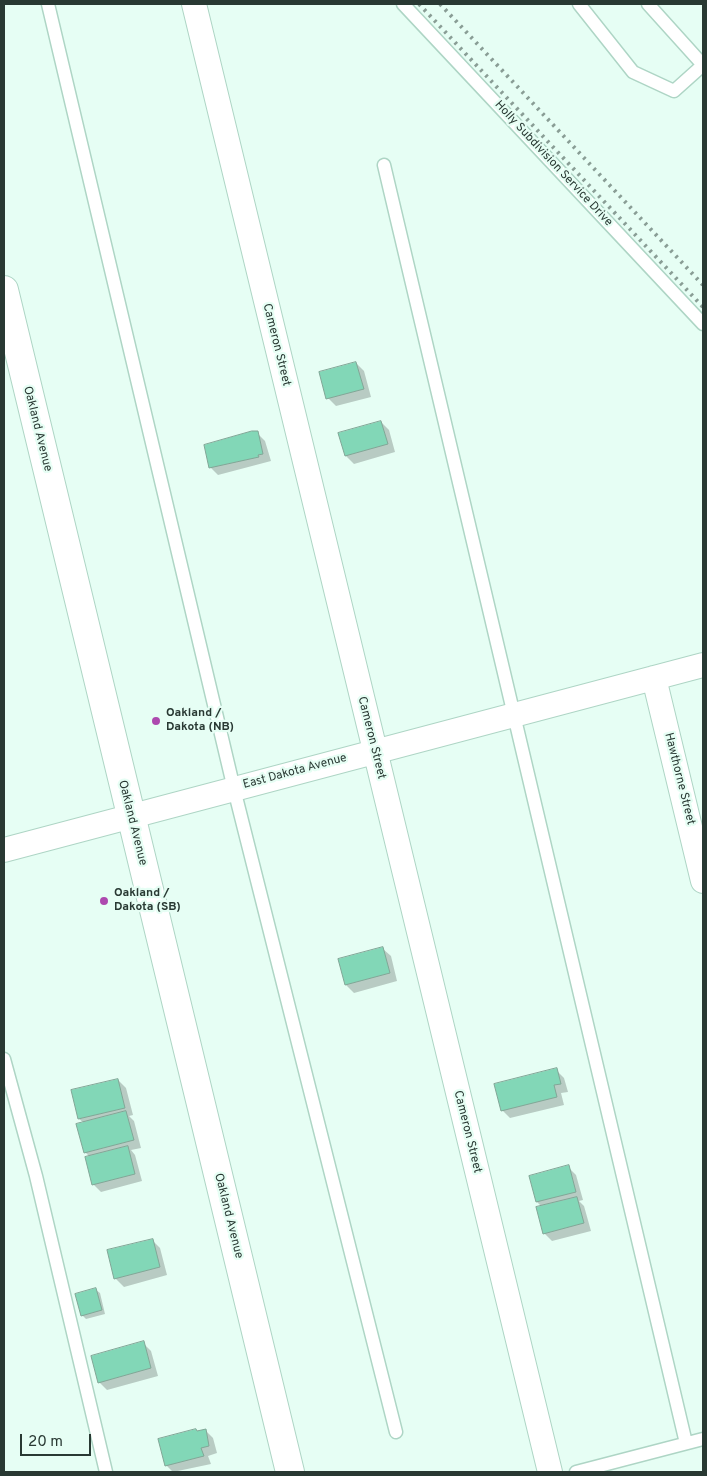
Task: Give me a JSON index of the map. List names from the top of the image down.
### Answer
{
  "streets": {
    "street": [
      "Cameron Street",
      "Oakland Avenue",
      "East Dakota Avenue",
      "Hawthorne Street"
    ],
    "lane": ["Holly Subdivision Service Drive"]
  },
  "crossings": [
    ["Cameron Street", "East Dakota Avenue"],
    ["Oakland Avenue", "East Dakota Avenue"],
    ["East Dakota Avenue", "Hawthorne Street"]
  ],
  "places": ["Oakland / Dakota (NB)", "Oakland / Dakota (SB)"],
  "scale_bar": "20 m"
}
